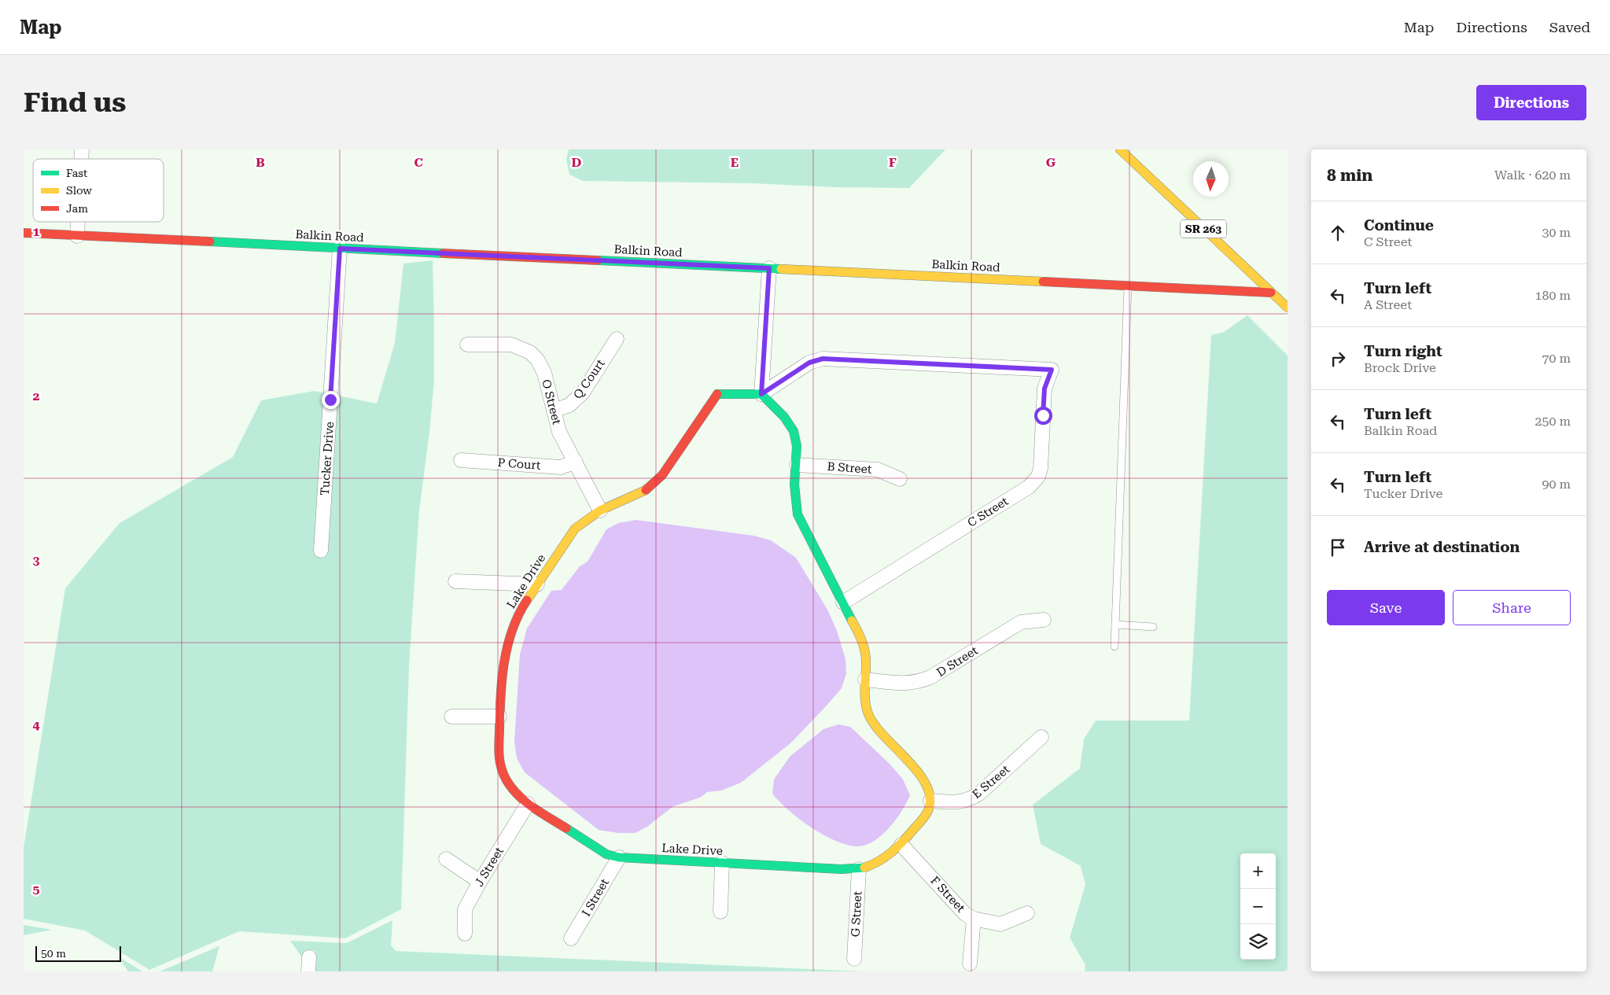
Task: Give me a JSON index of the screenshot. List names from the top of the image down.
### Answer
{
  "streets": {
    "street": [
      "SR 263",
      "Balkin Road",
      "Q Court",
      "O Street",
      "Tucker Drive",
      "P Court",
      "B Street",
      "C Street",
      "Lake Drive",
      "D Street",
      "E Street",
      "J Street",
      "F Street",
      "I Street",
      "G Street"
    ]
  },
  "crossings": [
    ["SR 263", "Balkin Road"],
    ["Balkin Road", "Tucker Drive"],
    ["Q Court", "O Street"],
    ["O Street", "P Court"],
    ["O Street", "Lake Drive"],
    ["C Street", "Lake Drive"],
    ["Lake Drive", "E Street"],
    ["Lake Drive", "J Street"],
    ["Lake Drive", "F Street"],
    ["Lake Drive", "I Street"],
    ["Lake Drive", "G Street"]
  ],
  "legend": ["Fast", "Slow", "Jam"],
  "scale_bar": "50 m",
  "north": "bottom",
  "page": {
    "header": "Map",
    "nav": ["Map", "Directions", "Saved"],
    "buttons": [
      "Directions",
      ["Save", "Share"]
    ],
    "title": "Find us",
    "heading": ["8 min", "Walk · 620 m"],
    "list": [
      ["Continue", "C Street", "30 m"],
      ["Turn left", "A Street", "180 m"],
      ["Turn right", "Brock Drive", "70 m"],
      ["Turn left", "Balkin Road", "250 m"],
      ["Turn left", "Tucker Drive", "90 m"],
      "Arrive at destination"
    ],
    "map_buttons": ["+", "−"],
    "scale": "50 m"
  },
  "grid": {
    "columns": [
      "B",
      "C",
      "D",
      "E",
      "F",
      "G"
    ],
    "rows": [
      "1",
      "2",
      "3",
      "4",
      "5"
    ]
  }
}
